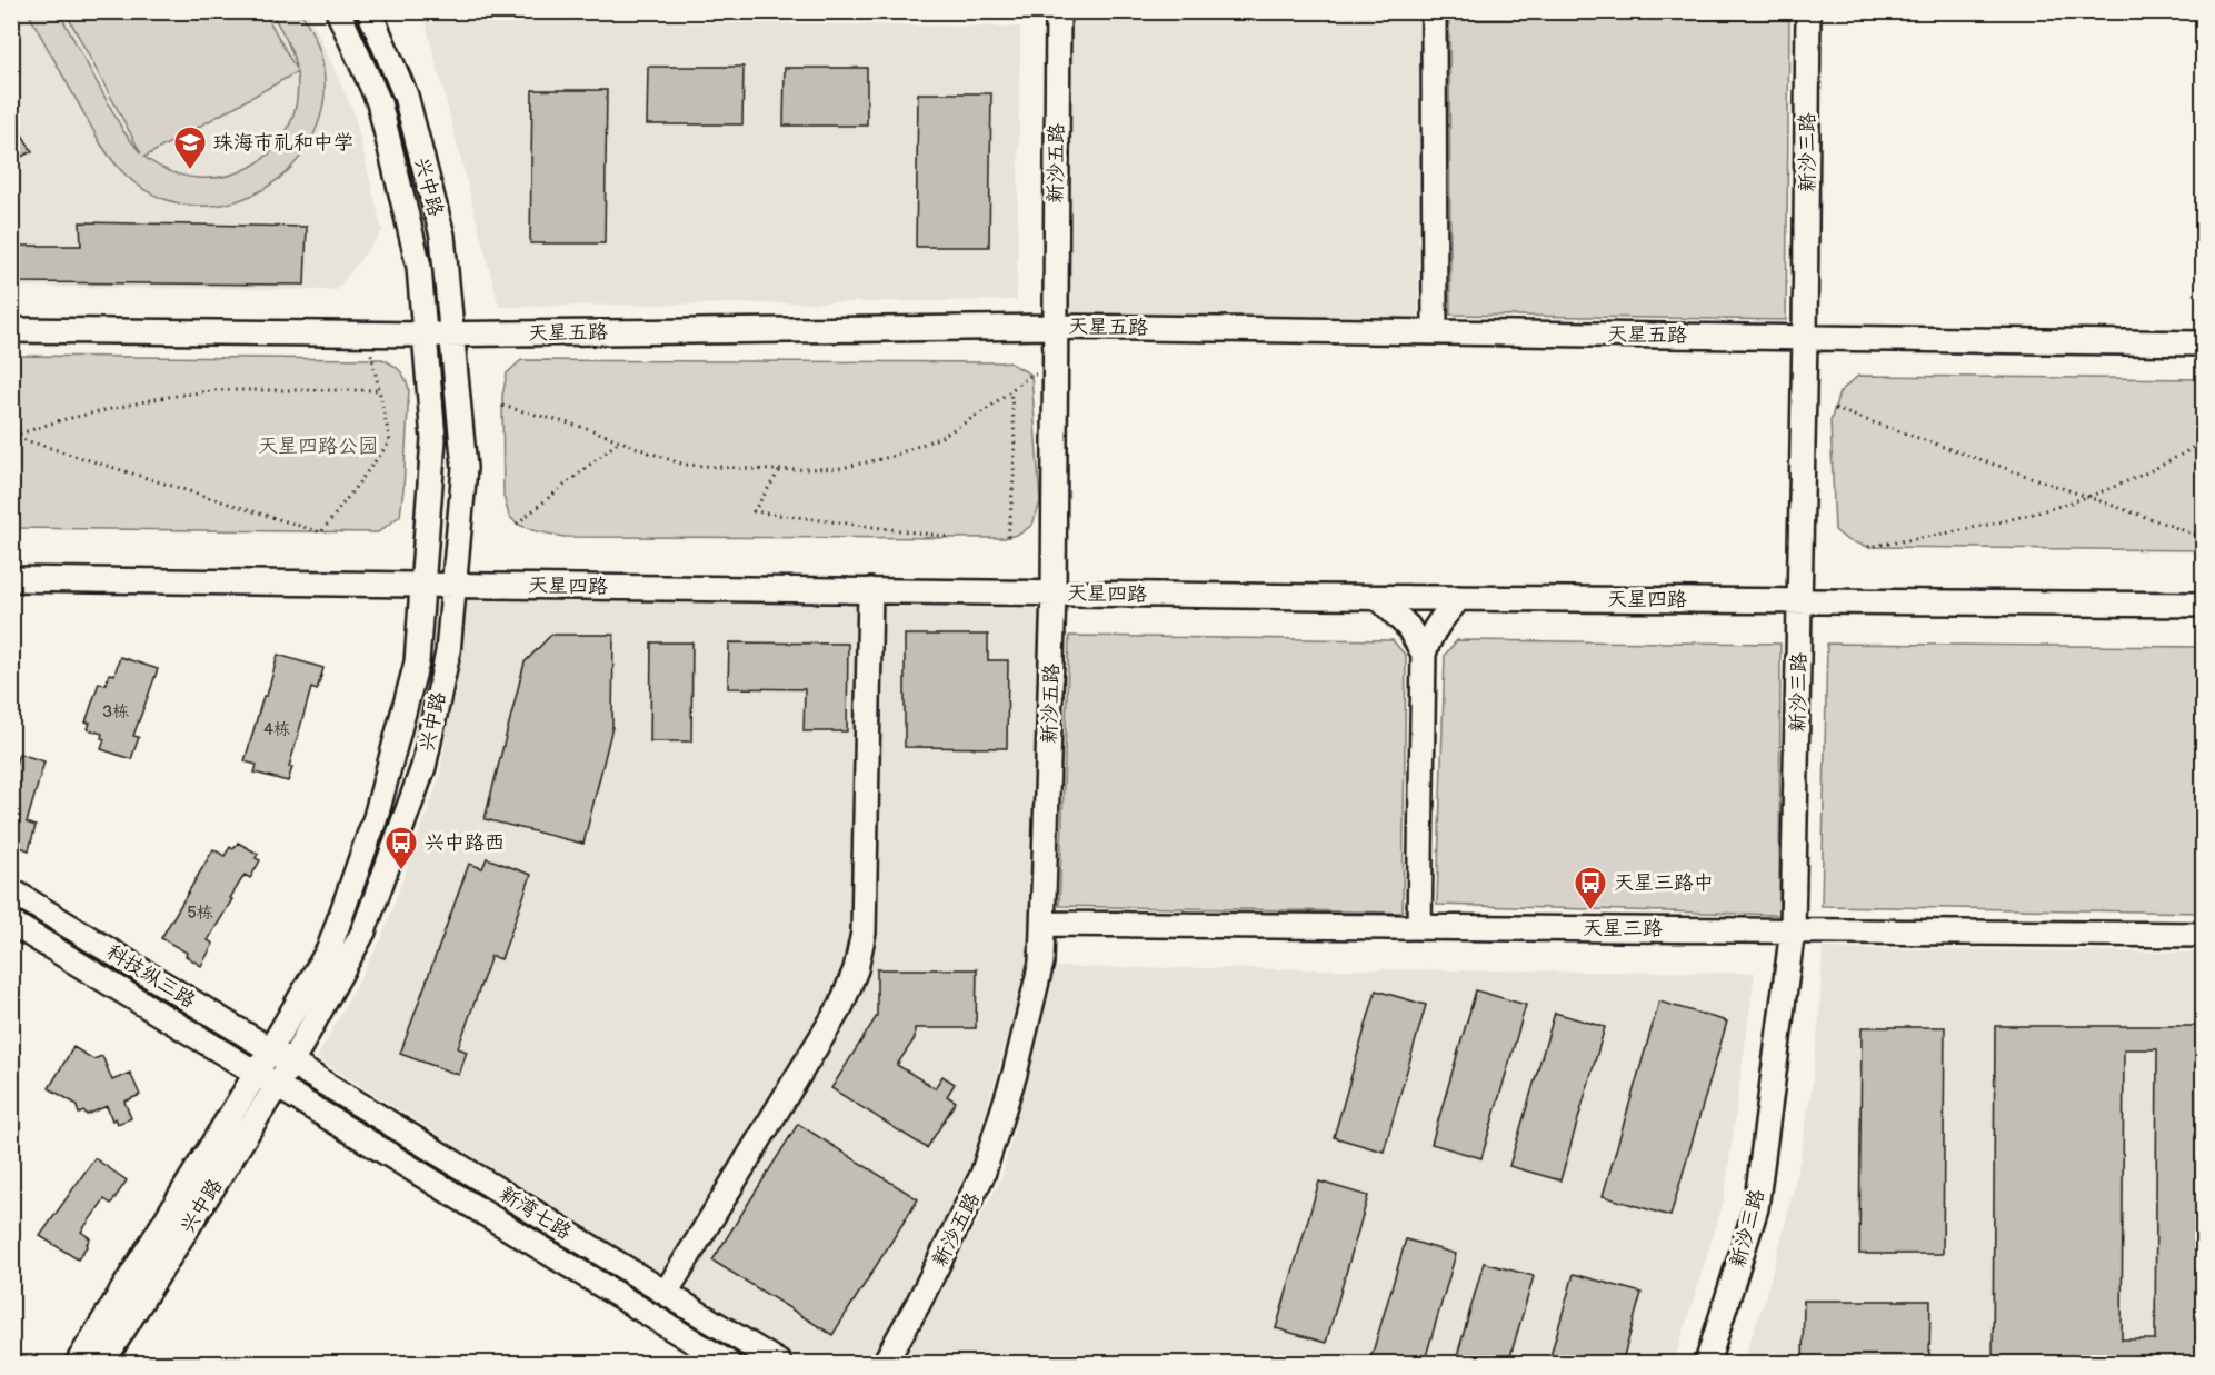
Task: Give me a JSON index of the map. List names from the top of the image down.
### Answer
{
  "streets": {
    "street": [
      "新沙三路",
      "新沙五路",
      "兴中路",
      "天星五路",
      "天星四路",
      "天星三路",
      "科技纵三路",
      "新湾七路"
    ]
  },
  "crossings": [
    ["新沙三路", "天星五路"],
    ["新沙三路", "天星四路"],
    ["新沙三路", "天星三路"],
    ["新沙五路", "天星五路"],
    ["新沙五路", "天星四路"],
    ["新沙五路", "天星三路"],
    ["兴中路", "天星五路"],
    ["兴中路", "天星四路"],
    ["兴中路", "科技纵三路"],
    ["兴中路", "新湾七路"],
    ["科技纵三路", "新湾七路"]
  ],
  "parks": ["天星四路公园"],
  "places": {
    "school or university": ["珠海市礼和中学"],
    "bus stop": ["兴中路西", "天星三路中"]
  },
  "house_numbers": ["3栋", "4栋", "5栋"]
}
